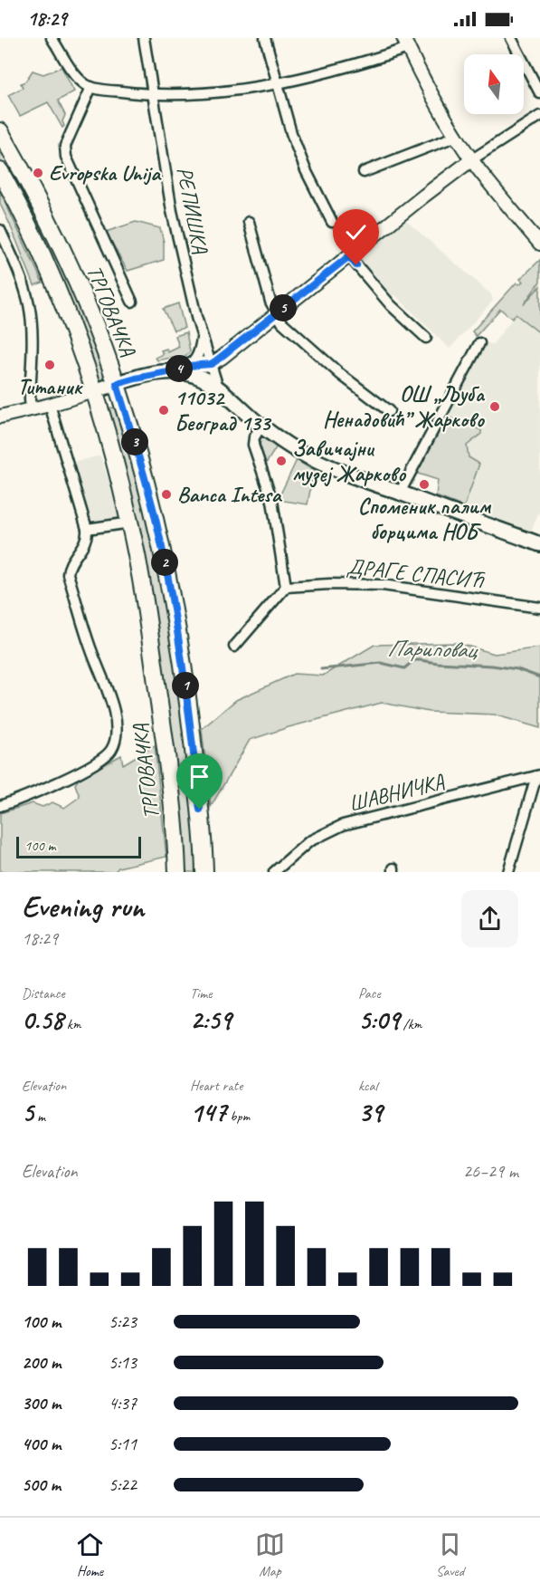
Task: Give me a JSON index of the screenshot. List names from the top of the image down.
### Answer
{
  "streets": {
    "main road": ["ТРГОВАЧКА"],
    "street": ["РЕПИШКА", "ДРАГЕ СПАСИЋ", "ШАВНИЧКА"]
  },
  "water": ["Париповац"],
  "places": [
    "Evropska Unija",
    "Титаник",
    "ОШ „Љуба Ненадовић” Жарково",
    "11032 Београд 133",
    "Завичајни музеј Жарково",
    "Споменик палим борцима НОБ",
    "Banca Intesa"
  ],
  "scale_bar": "100 m",
  "north": "top",
  "page": {
    "status": "18:29",
    "pins": [
      "5",
      "4",
      "3",
      "2",
      "1"
    ],
    "scale": "100 m",
    "heading": ["Evening run", "18:29"],
    "stats": [
      ["Distance", "0.58 km"],
      ["Time", "2:59"],
      ["Pace", "5:09 /km"],
      ["Elevation", "5 m"],
      ["Heart rate", "147 bpm"],
      ["kcal", "39"]
    ],
    "chart": ["Elevation", "26–29 m"],
    "list": [
      {
        "name": "100 m",
        "note": "5:23"
      },
      {
        "name": "200 m",
        "note": "5:13"
      },
      {
        "name": "300 m",
        "note": "4:37"
      },
      {
        "name": "400 m",
        "note": "5:11"
      },
      {
        "name": "500 m",
        "note": "5:22"
      }
    ],
    "tabs": ["Home", "Map", "Saved"]
  }
}
